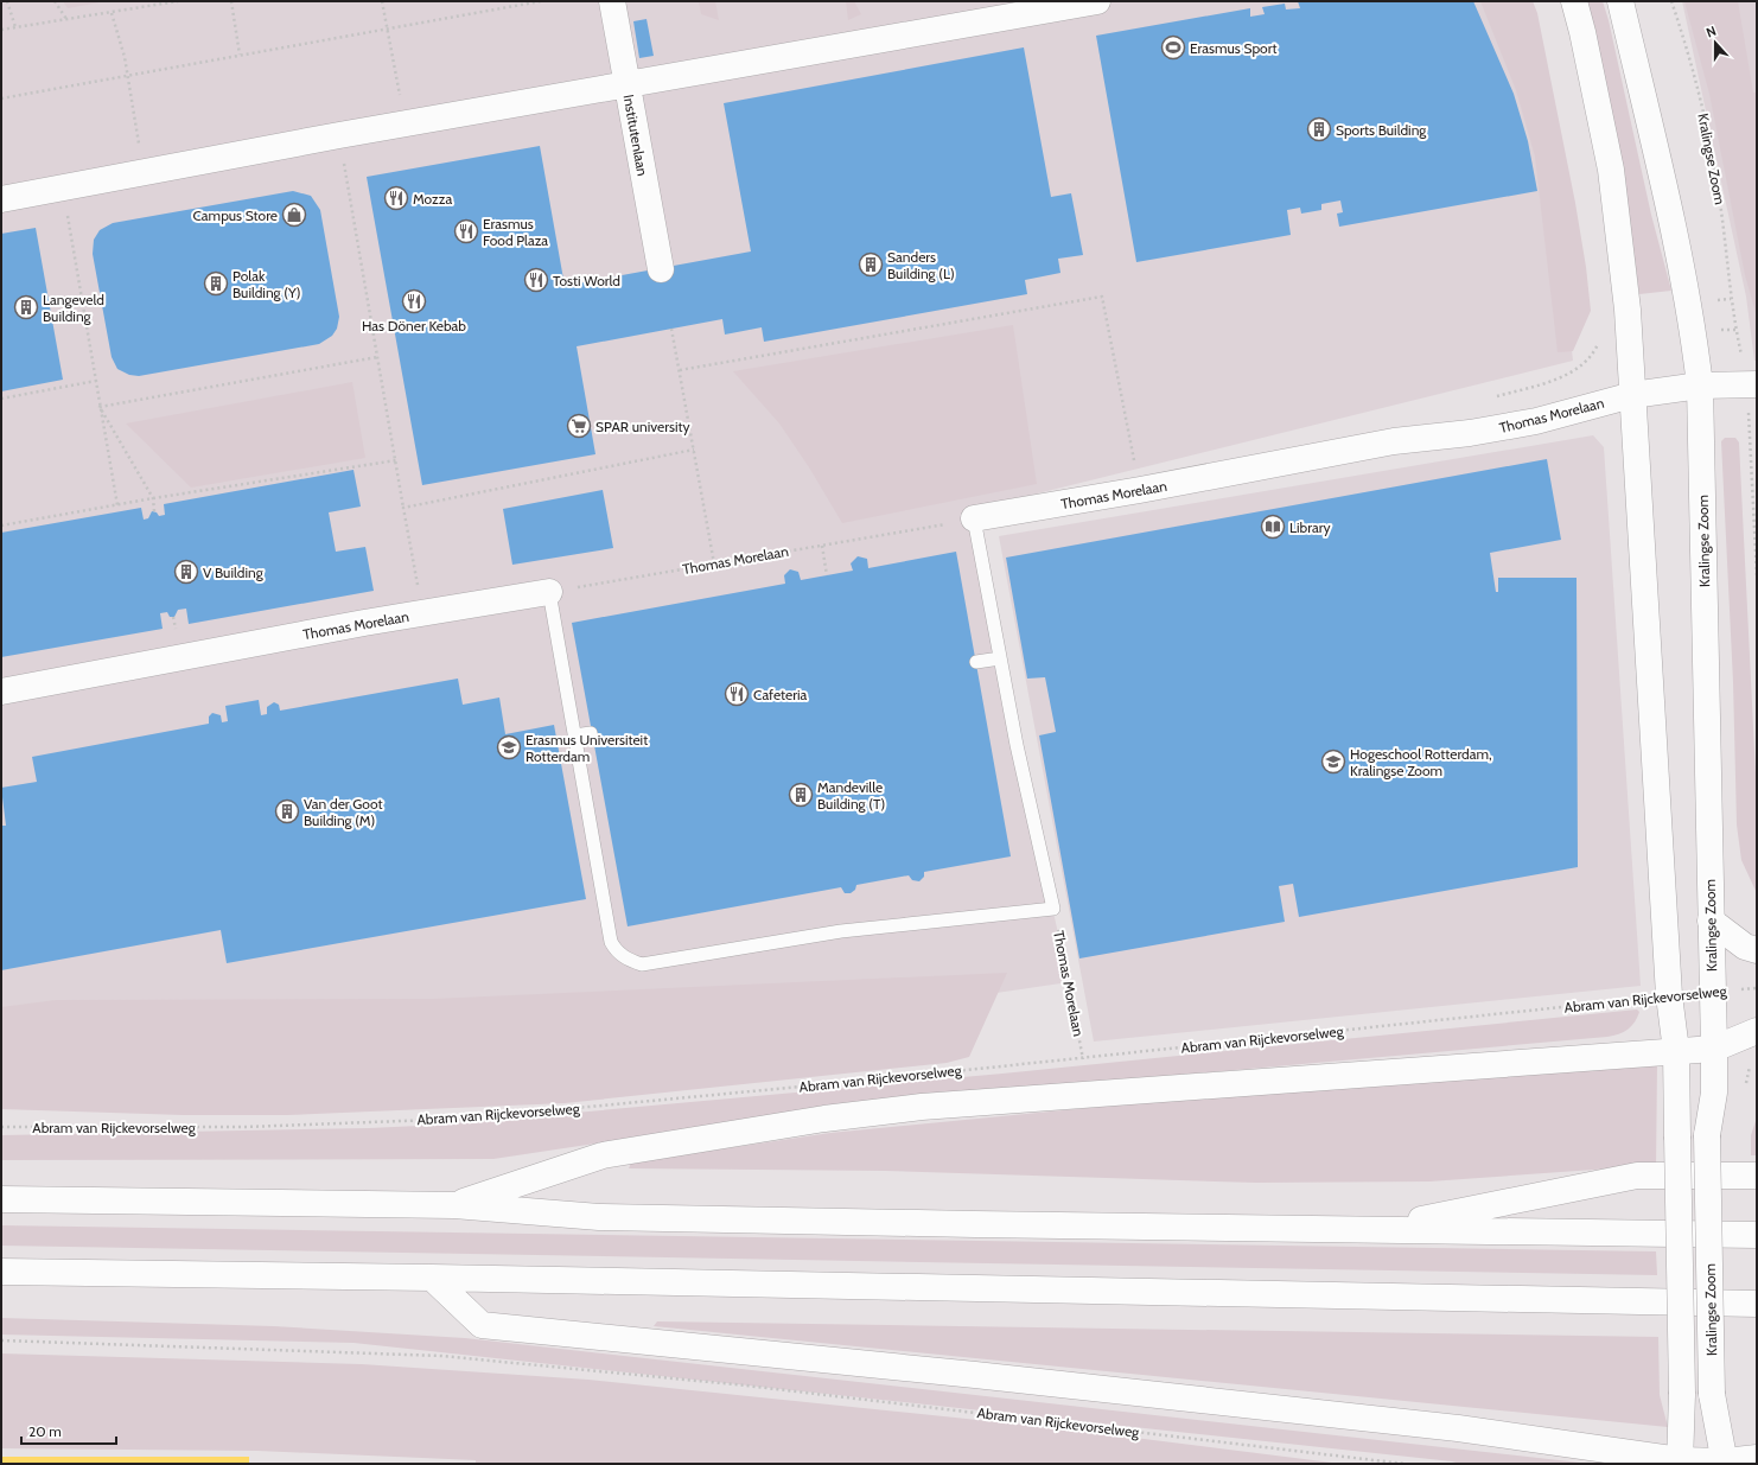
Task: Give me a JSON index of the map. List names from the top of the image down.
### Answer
{
  "streets": {
    "main road": ["Institutenlaan", "Kralingse Zoom", "Thomas Morelaan"],
    "path": ["Abram van Rijckevorselweg"]
  },
  "crossings": [
    ["Kralingse Zoom", "Thomas Morelaan"],
    ["Kralingse Zoom", "Abram van Rijckevorselweg"],
    ["Thomas Morelaan", "Abram van Rijckevorselweg"]
  ],
  "places": {
    "sports": ["Erasmus Sport"],
    "building": [
      "Sports Building",
      "Sanders Building (L)",
      "Polak Building (Y)",
      "Langeveld Building",
      "V Building",
      "Mandeville Building (T)",
      "Van der Goot Building (M)"
    ],
    "restaurant": [
      "Mozza",
      "Erasmus Food Plaza",
      "Tosti World",
      "Has Döner Kebab",
      "Cafeteria"
    ],
    "shop": ["Campus Store"],
    "supermarket": ["SPAR university"],
    "library": ["Library"],
    "school or university": ["Erasmus Universiteit Rotterdam", "Hogeschool Rotterdam, Kralingse Zoom"]
  },
  "scale_bar": "20 m",
  "north": "top"
}
